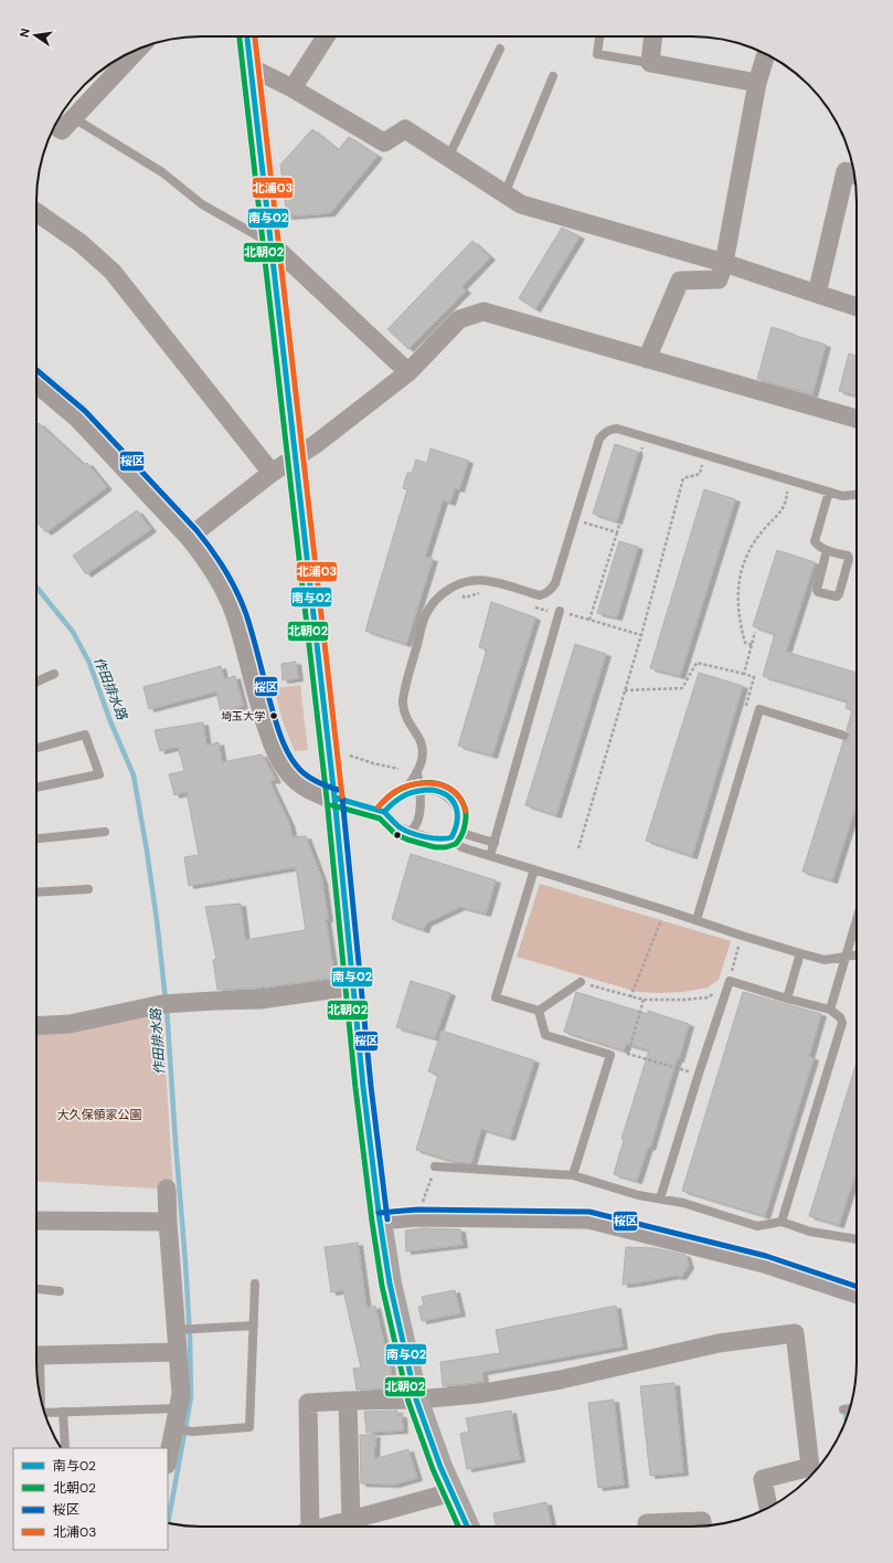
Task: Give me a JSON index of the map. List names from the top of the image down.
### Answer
{
  "water": ["作田排水路"],
  "parks": ["大久保領家公園"],
  "places": ["埼玉大学"],
  "lines": [
    "transit line 南与02",
    "transit line 北朝02",
    "transit line 北浦03",
    "transit line 桜区"
  ],
  "legend": [
    "南与02",
    "北朝02",
    "桜区",
    "北浦03"
  ],
  "north": "left"
}
